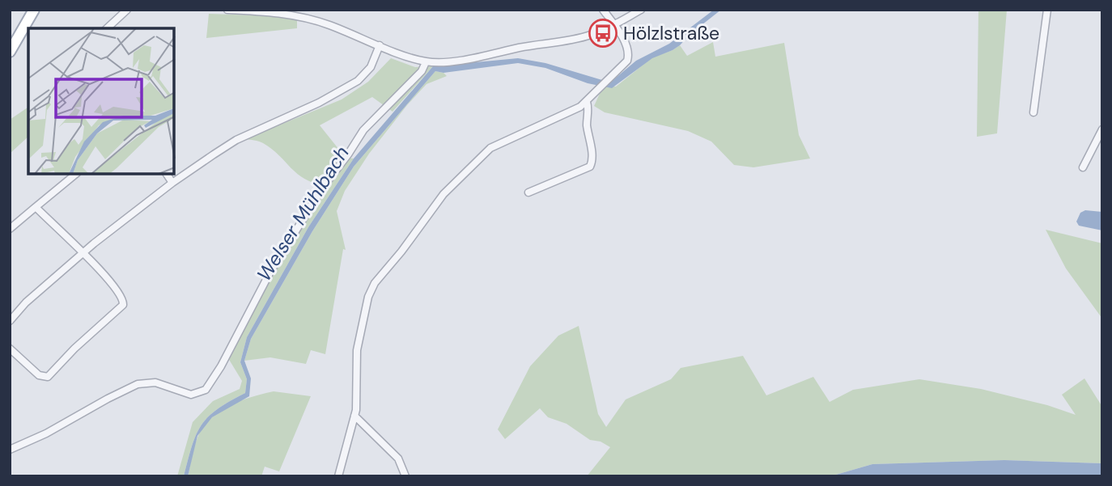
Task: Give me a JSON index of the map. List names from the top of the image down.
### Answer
{
  "water": ["Welser Mühlbach"],
  "places": {
    "bus stop": ["Hölzlstraße"]
  }
}
